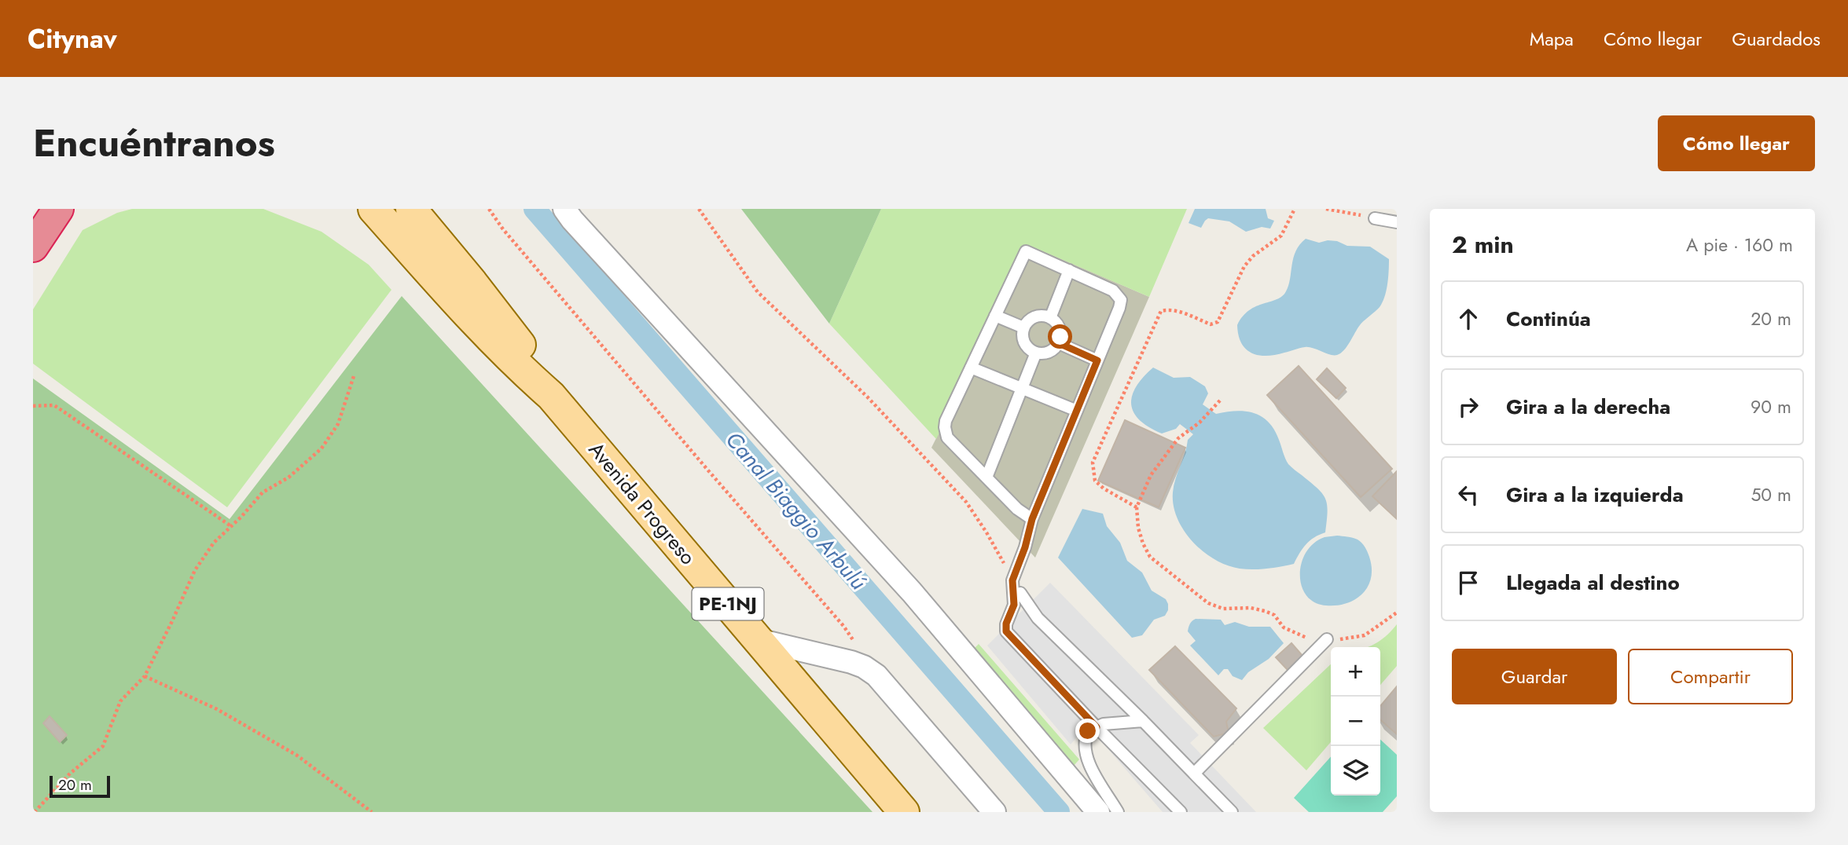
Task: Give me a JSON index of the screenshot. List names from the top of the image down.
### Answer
{
  "streets": {
    "main road": ["Avenida Progreso", "PE-1NJ"]
  },
  "water": ["Canal Biaggio Arbulú"],
  "scale_bar": "20 m",
  "page": {
    "header": "Citynav",
    "nav": ["Mapa", "Cómo llegar", "Guardados"],
    "title": "Encuéntranos",
    "buttons": [
      "Cómo llegar",
      ["Guardar", "Compartir"]
    ],
    "heading": ["2 min", "A pie · 160 m"],
    "list": [
      ["Continúa", "20 m"],
      ["Gira a la derecha", "90 m"],
      ["Gira a la izquierda", "50 m"],
      "Llegada al destino"
    ],
    "map_buttons": ["+", "−"],
    "scale": "20 m"
  }
}
